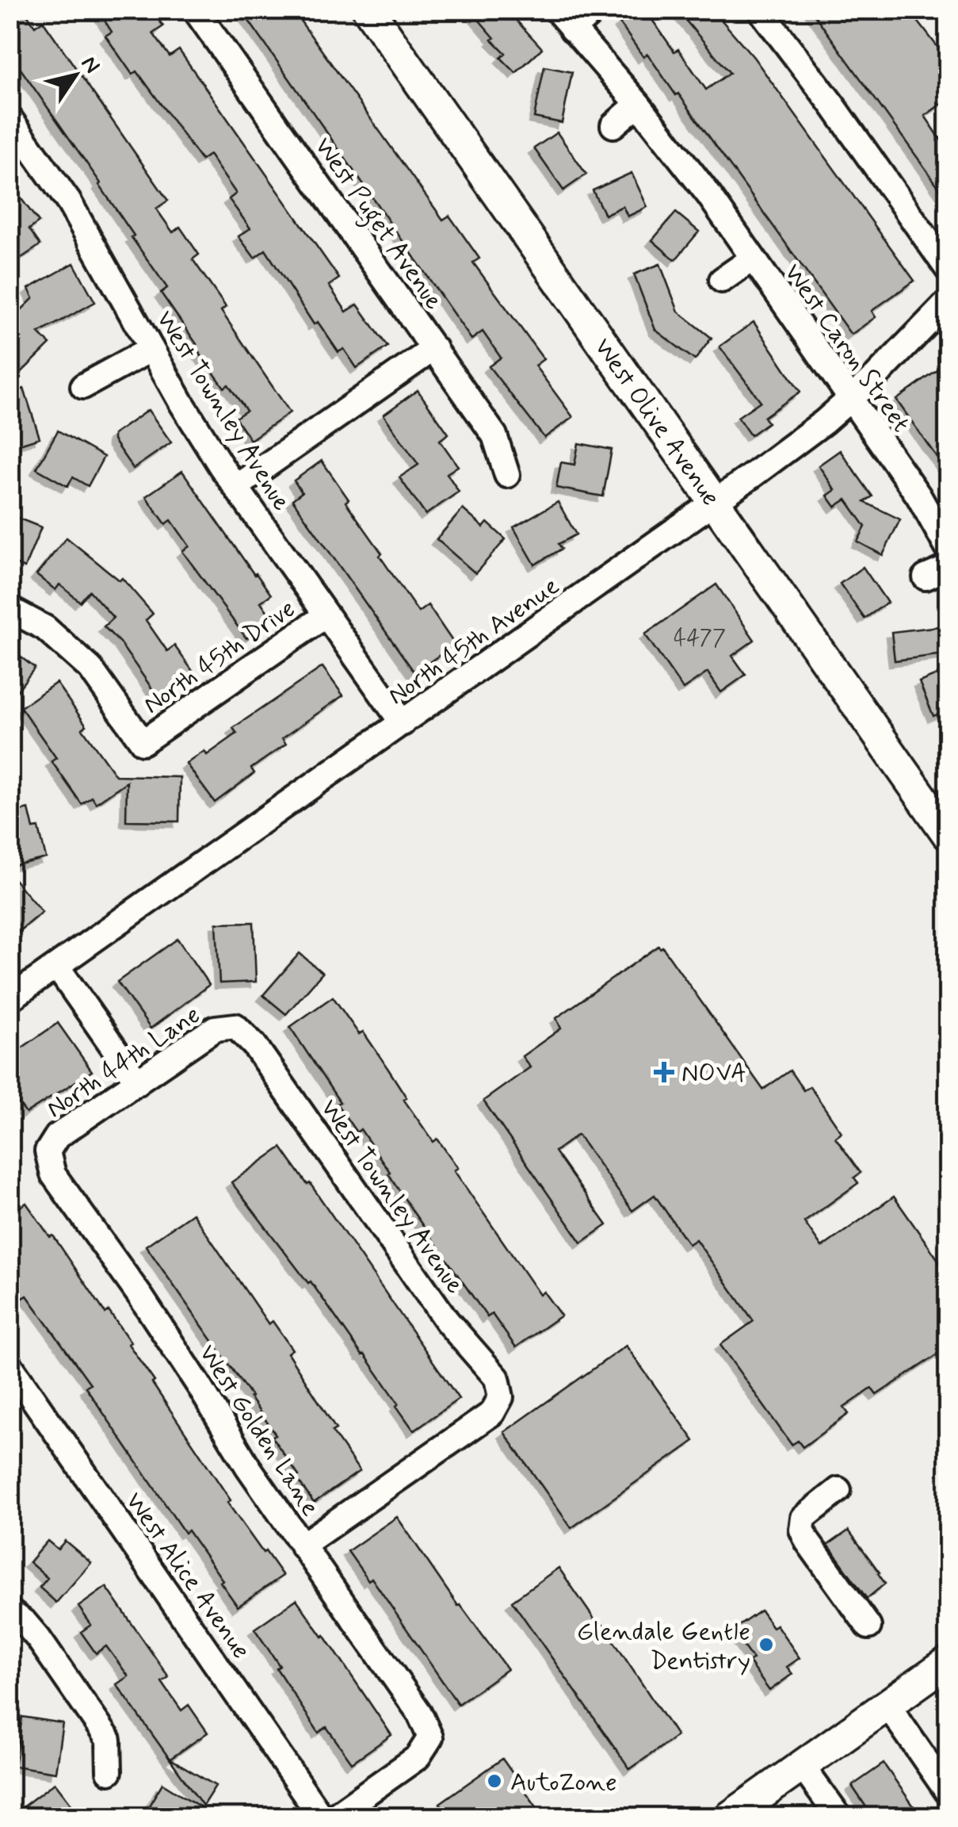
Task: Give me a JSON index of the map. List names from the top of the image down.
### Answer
{
  "streets": {
    "main road": ["West Olive Avenue"],
    "street": [
      "West Puget Avenue",
      "West Caron Street",
      "West Townley Avenue",
      "North 45th Avenue",
      "North 45th Drive",
      "North 44th Lane",
      "West Golden Lane",
      "West Alice Avenue"
    ]
  },
  "crossings": [
    ["West Caron Street", "North 45th Avenue"],
    ["West Townley Avenue", "North 45th Avenue"],
    ["West Townley Avenue", "North 45th Drive"],
    ["West Townley Avenue", "North 44th Lane"],
    ["West Townley Avenue", "West Golden Lane"],
    ["West Olive Avenue", "North 45th Avenue"],
    ["North 44th Lane", "West Golden Lane"]
  ],
  "places": {
    "health": ["NOVA"],
    "other": ["Glendale Gentle Dentistry", "AutoZone"]
  },
  "house_numbers": ["4477"],
  "north": "top right"
}
